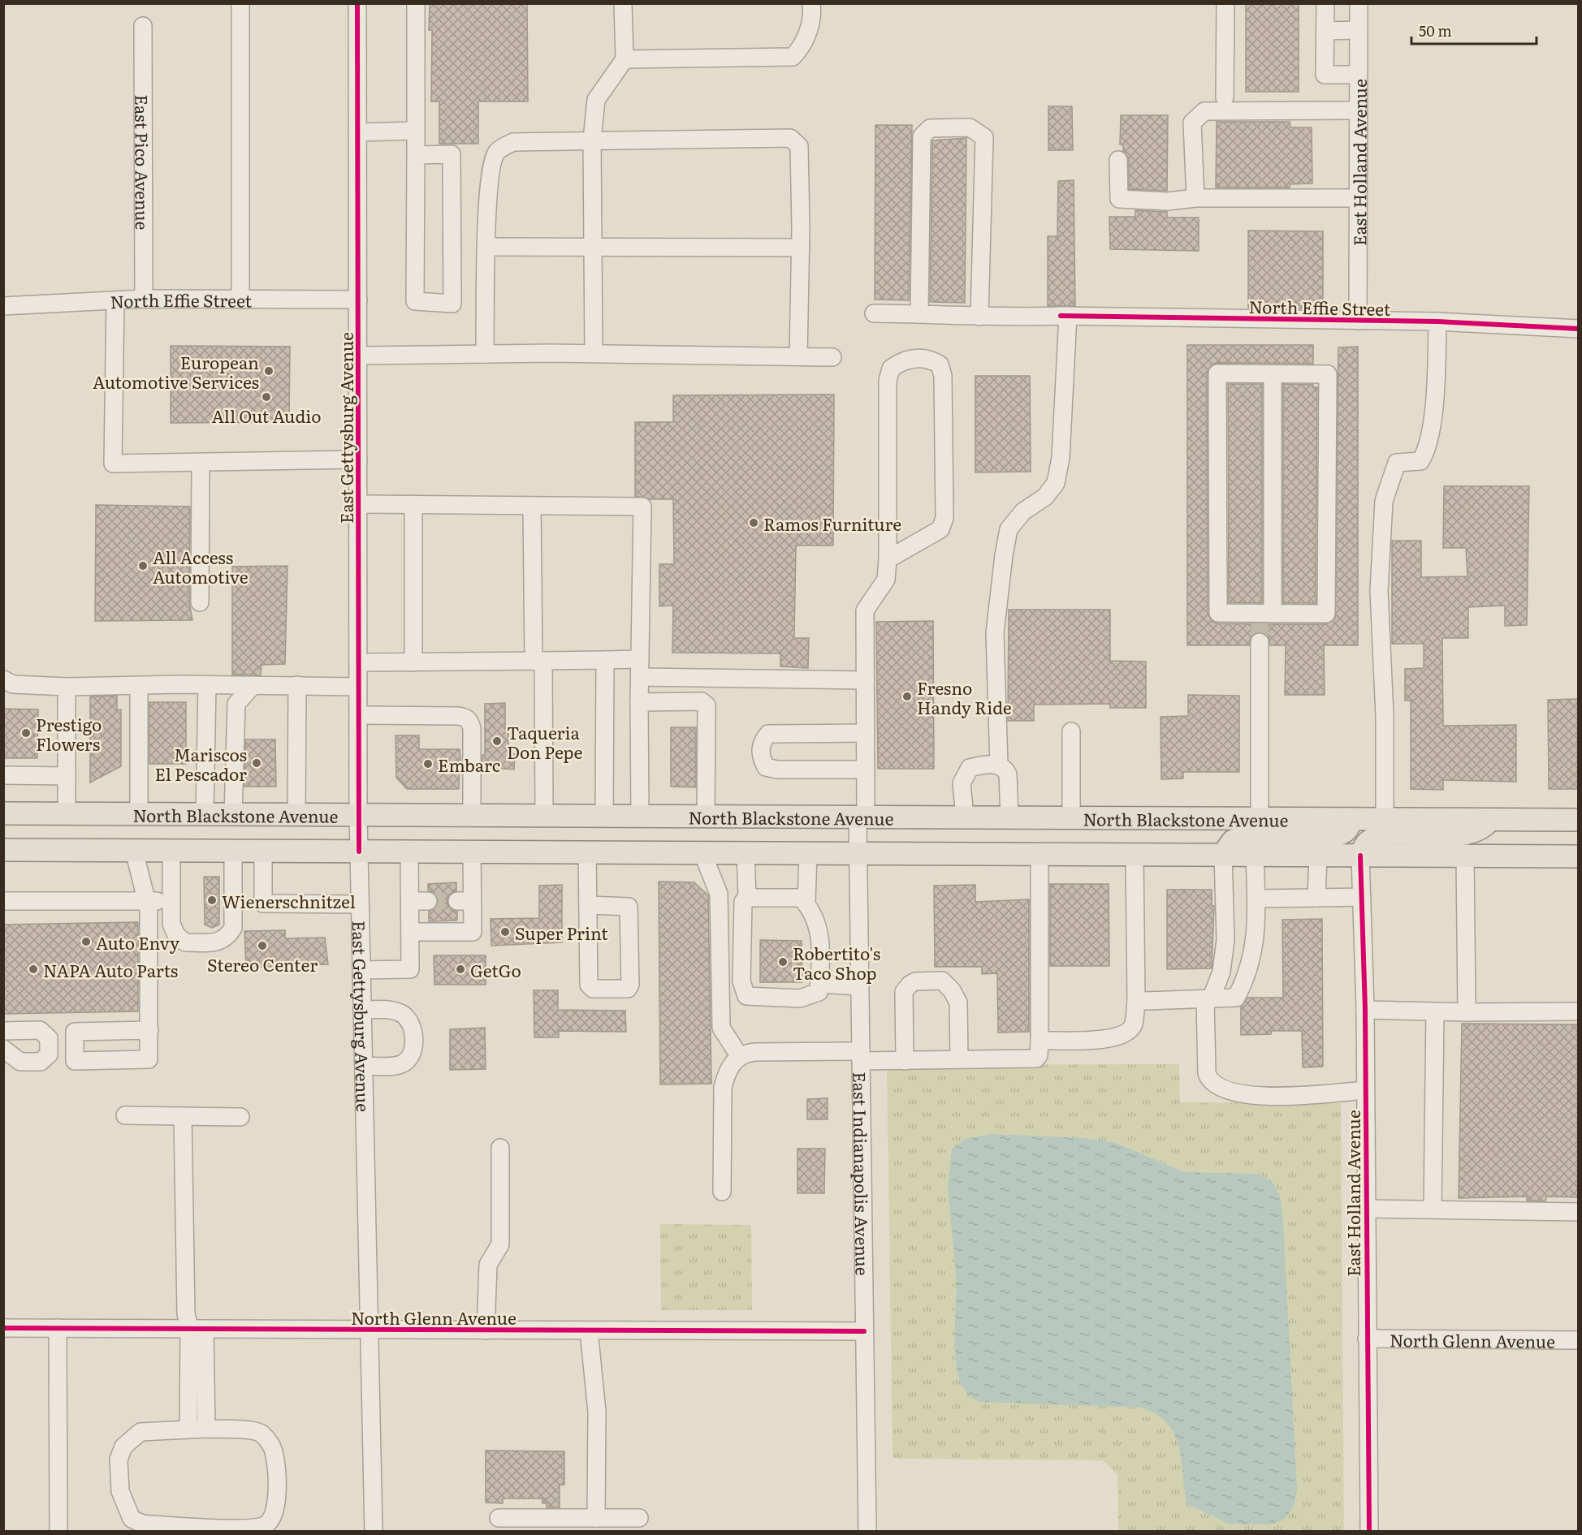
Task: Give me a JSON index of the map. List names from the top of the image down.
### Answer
{
  "streets": {
    "main road": ["North Blackstone Avenue"],
    "street": [
      "East Pico Avenue",
      "East Holland Avenue",
      "North Effie Street",
      "East Gettysburg Avenue",
      "East Indianapolis Avenue",
      "North Glenn Avenue"
    ]
  },
  "crossings": [
    ["East Pico Avenue", "North Effie Street"],
    ["East Holland Avenue", "North Effie Street"],
    ["East Holland Avenue", "North Blackstone Avenue"],
    ["East Holland Avenue", "North Glenn Avenue"],
    ["North Effie Street", "East Gettysburg Avenue"],
    ["East Gettysburg Avenue", "North Blackstone Avenue"],
    ["East Gettysburg Avenue", "North Glenn Avenue"],
    ["North Blackstone Avenue", "East Indianapolis Avenue"],
    ["East Indianapolis Avenue", "North Glenn Avenue"]
  ],
  "places": [
    "European Automotive Services",
    "All Out Audio",
    "Ramos Furniture",
    "All Access Automotive",
    "Fresno Handy Ride",
    "Prestigo Flowers",
    "Taqueria Don Pepe",
    "Mariscos El Pescador",
    "Embarc",
    "Wienerschnitzel",
    "Super Print",
    "Auto Envy",
    "Stereo Center",
    "Robertito's Taco Shop",
    "NAPA Auto Parts",
    "GetGo"
  ],
  "scale_bar": "50 m"
}
